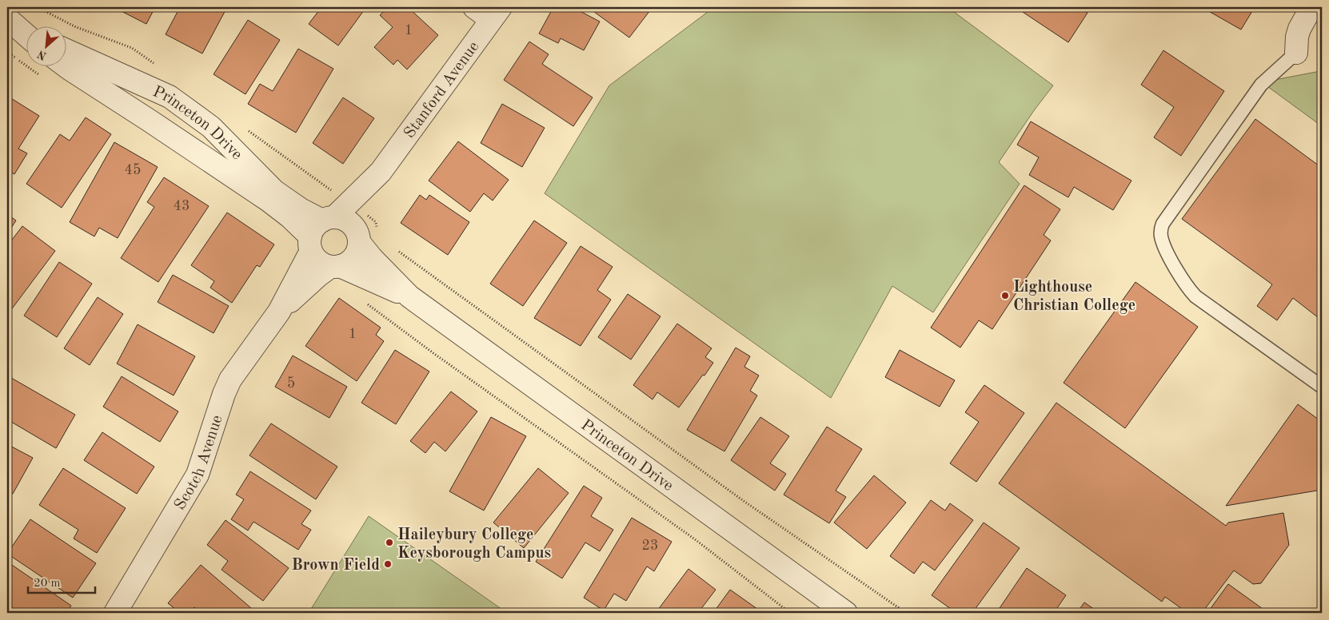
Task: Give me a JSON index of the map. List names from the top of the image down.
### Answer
{
  "streets": {
    "street": ["Stanford Avenue", "Princeton Drive", "Scotch Avenue"]
  },
  "crossings": [
    ["Stanford Avenue", "Princeton Drive"],
    ["Stanford Avenue", "Scotch Avenue"],
    ["Princeton Drive", "Scotch Avenue"]
  ],
  "places": ["Lighthouse Christian College", "Haileybury College Keysborough Campus", "Brown Field"],
  "house_numbers": [
    "1",
    "45",
    "43",
    "1",
    "5",
    "23"
  ],
  "scale_bar": "20 m",
  "north": "bottom left"
}
